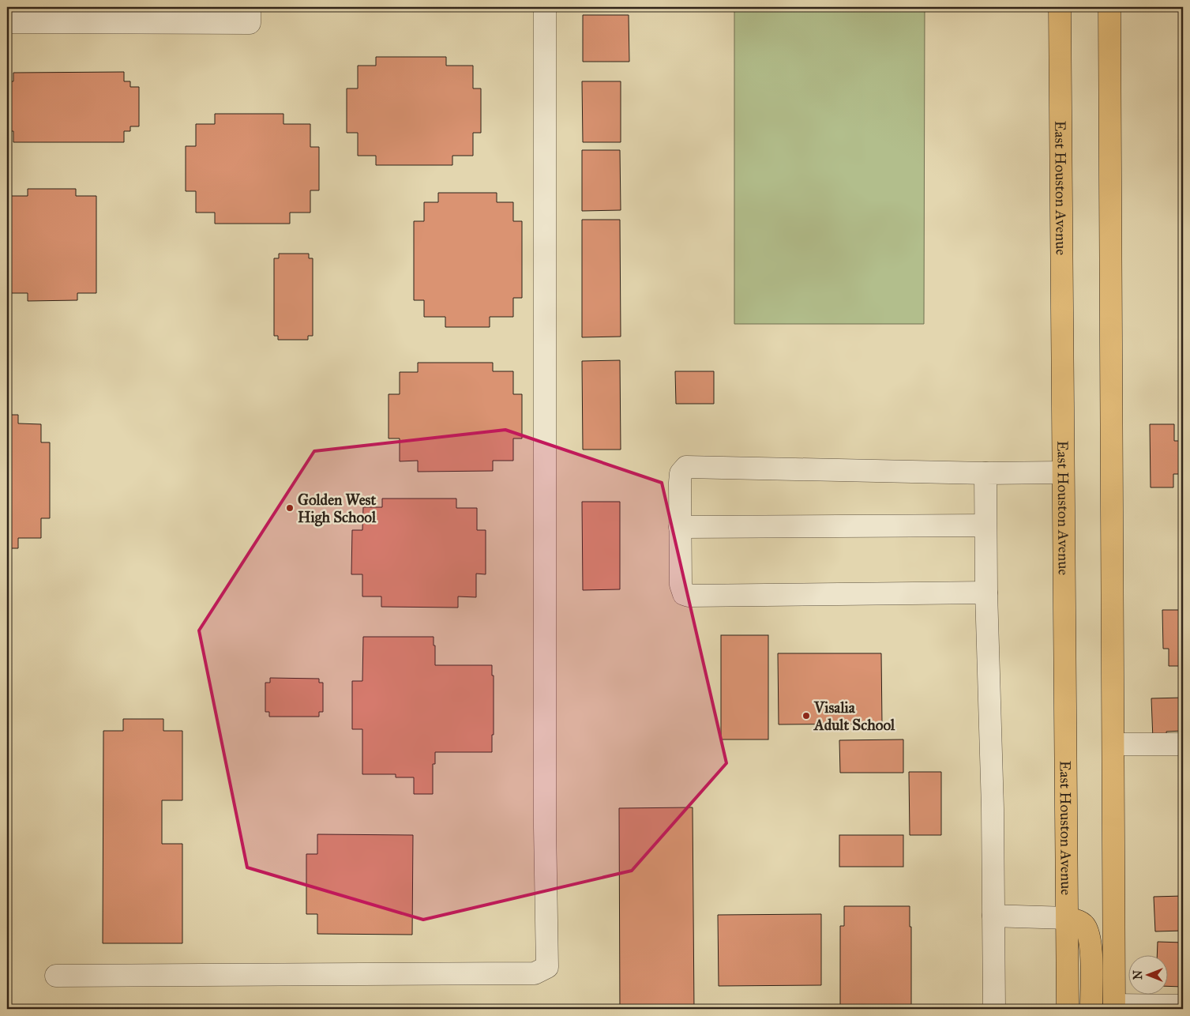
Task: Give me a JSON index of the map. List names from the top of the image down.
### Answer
{
  "streets": {
    "main road": ["East Houston Avenue"]
  },
  "places": ["Golden West High School", "Visalia Adult School"],
  "north": "left"
}
